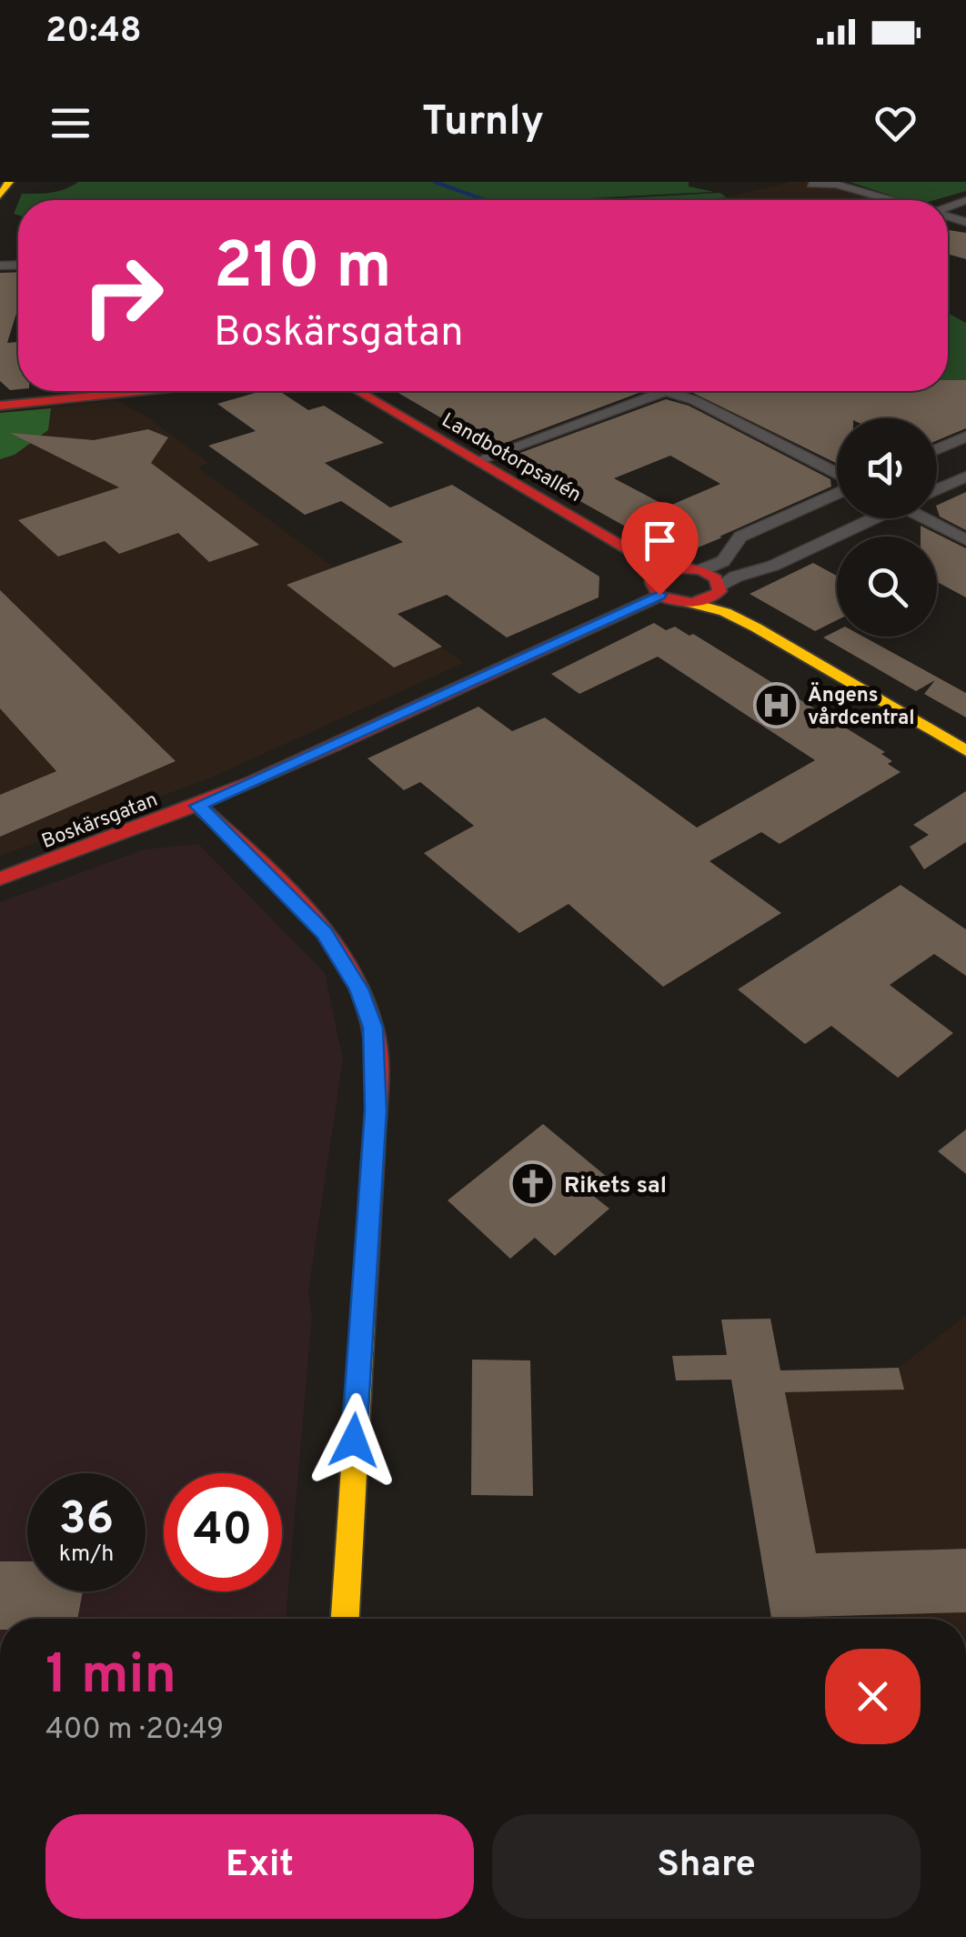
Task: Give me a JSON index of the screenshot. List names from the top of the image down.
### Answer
{
  "streets": {
    "street": ["Landbotorpsallén", "Boskärsgatan"]
  },
  "places": {
    "hospital": ["Ängens vårdcentral"],
    "church": ["Rikets sal"]
  },
  "page": {
    "status": "20:48",
    "header": "Turnly",
    "turn": ["210 m", "Boskärsgatan"],
    "speed": "36 km/h",
    "limit": "40",
    "heading": ["1 min", "400 m · 20:49"],
    "buttons": ["Exit", "Share"]
  }
}
